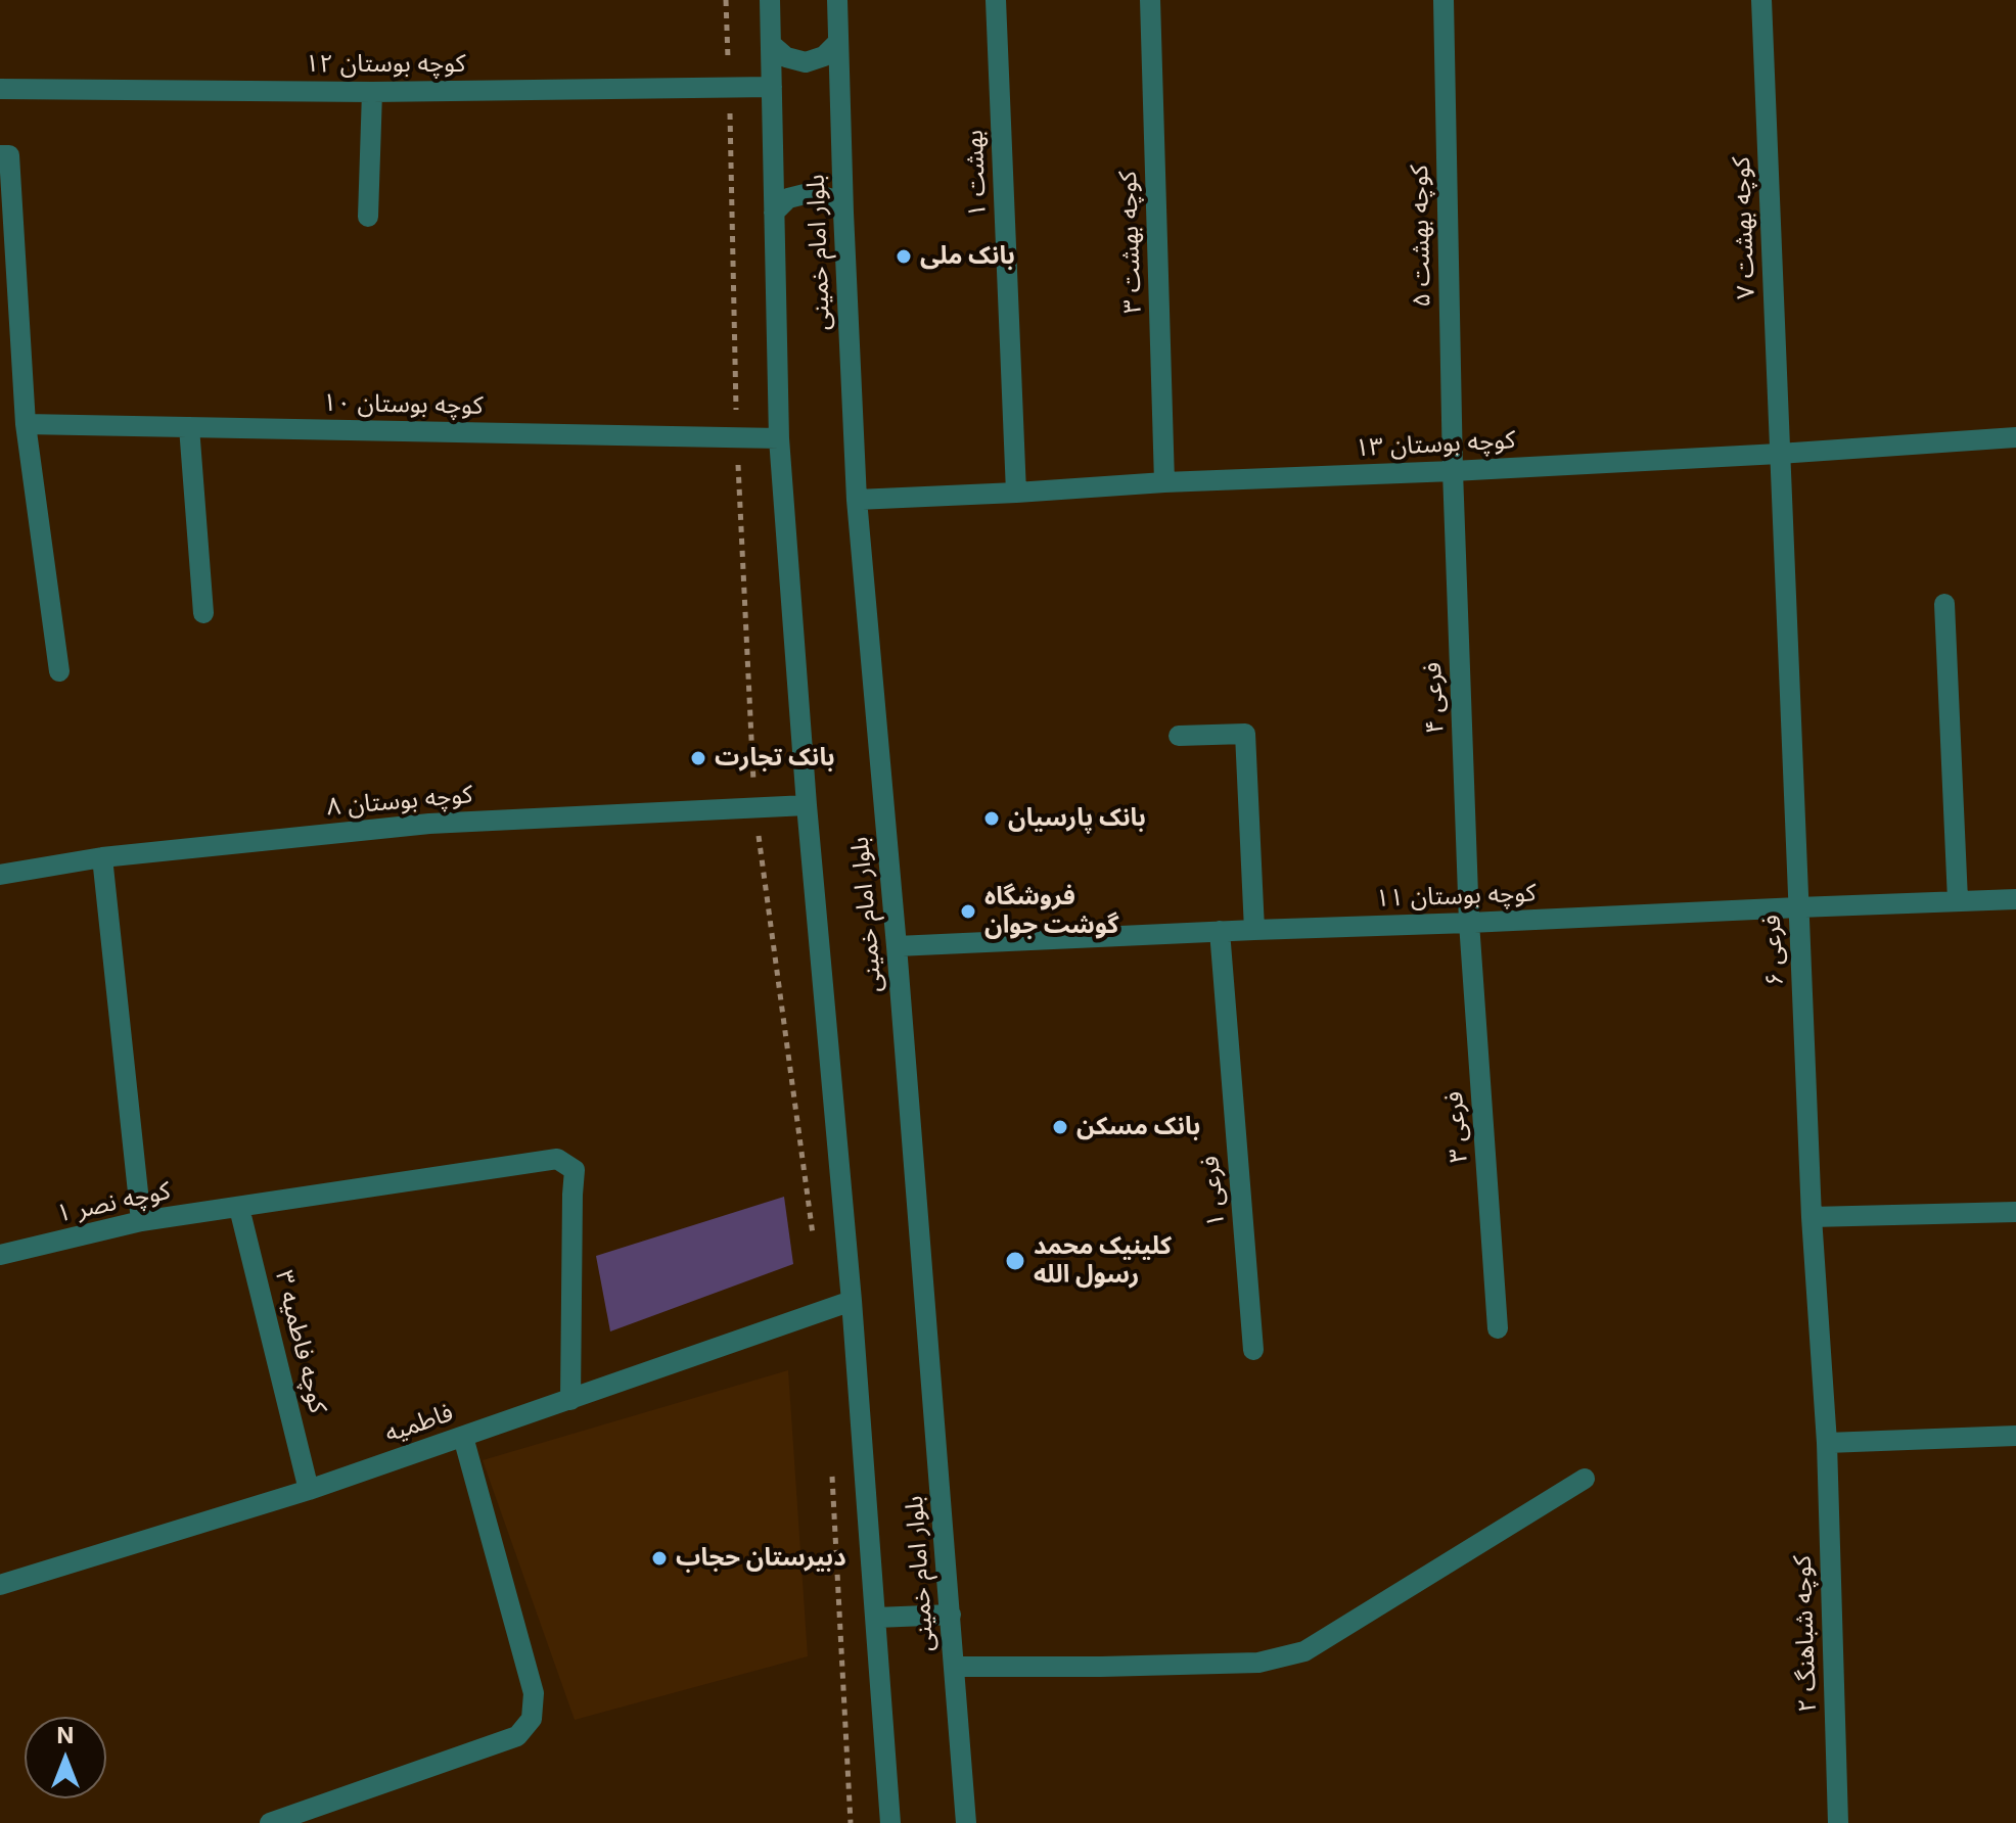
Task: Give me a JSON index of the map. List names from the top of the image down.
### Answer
{
  "streets": {
    "street": [
      "کوچه بوستان ۱۲",
      "بهشت ۱",
      "کوچه بهشت ۷",
      "کوچه بهشت ۵",
      "کوچه بهشت ۳",
      "بلوار امام خمینی",
      "کوچه بوستان ۱۰",
      "کوچه بوستان ۱۳",
      "فرعی ۴",
      "کوچه بوستان ۸",
      "کوچه بوستان ۱۱",
      "فرعی ۶",
      "فرعی ۳",
      "فرعی ۱",
      "کوچه نصر ۱",
      "کوچه فاطمیه ۳",
      "فاطمیه",
      "کوچه شباهنگ ۲"
    ]
  },
  "crossings": [
    ["کوچه بوستان ۱۲", "بلوار امام خمینی"],
    ["بهشت ۱", "کوچه بوستان ۱۳"],
    ["کوچه بهشت ۷", "کوچه بوستان ۱۳"],
    ["کوچه بهشت ۷", "فرعی ۶"],
    ["کوچه بهشت ۵", "کوچه بوستان ۱۳"],
    ["کوچه بهشت ۵", "فرعی ۴"],
    ["کوچه بهشت ۳", "کوچه بوستان ۱۳"],
    ["بلوار امام خمینی", "کوچه بوستان ۱۰"],
    ["بلوار امام خمینی", "کوچه بوستان ۱۳"],
    ["بلوار امام خمینی", "کوچه بوستان ۸"],
    ["بلوار امام خمینی", "کوچه بوستان ۱۱"],
    ["بلوار امام خمینی", "فاطمیه"],
    ["کوچه بوستان ۱۳", "فرعی ۴"],
    ["کوچه بوستان ۱۳", "فرعی ۶"],
    ["فرعی ۴", "کوچه بوستان ۱۱"],
    ["فرعی ۴", "فرعی ۳"],
    ["کوچه بوستان ۱۱", "فرعی ۶"],
    ["کوچه بوستان ۱۱", "فرعی ۳"],
    ["کوچه بوستان ۱۱", "فرعی ۱"],
    ["فرعی ۶", "کوچه شباهنگ ۲"],
    ["کوچه نصر ۱", "کوچه فاطمیه ۳"],
    ["کوچه نصر ۱", "فاطمیه"],
    ["کوچه فاطمیه ۳", "فاطمیه"]
  ],
  "places": [
    "بانک ملی",
    "بانک تجارت",
    "بانک پارسیان",
    "فروشگاه گوشت جوان",
    "بانک مسکن",
    "کلینیک محمد رسول الله",
    "دبیرستان حجاب"
  ],
  "north": "top"
}
